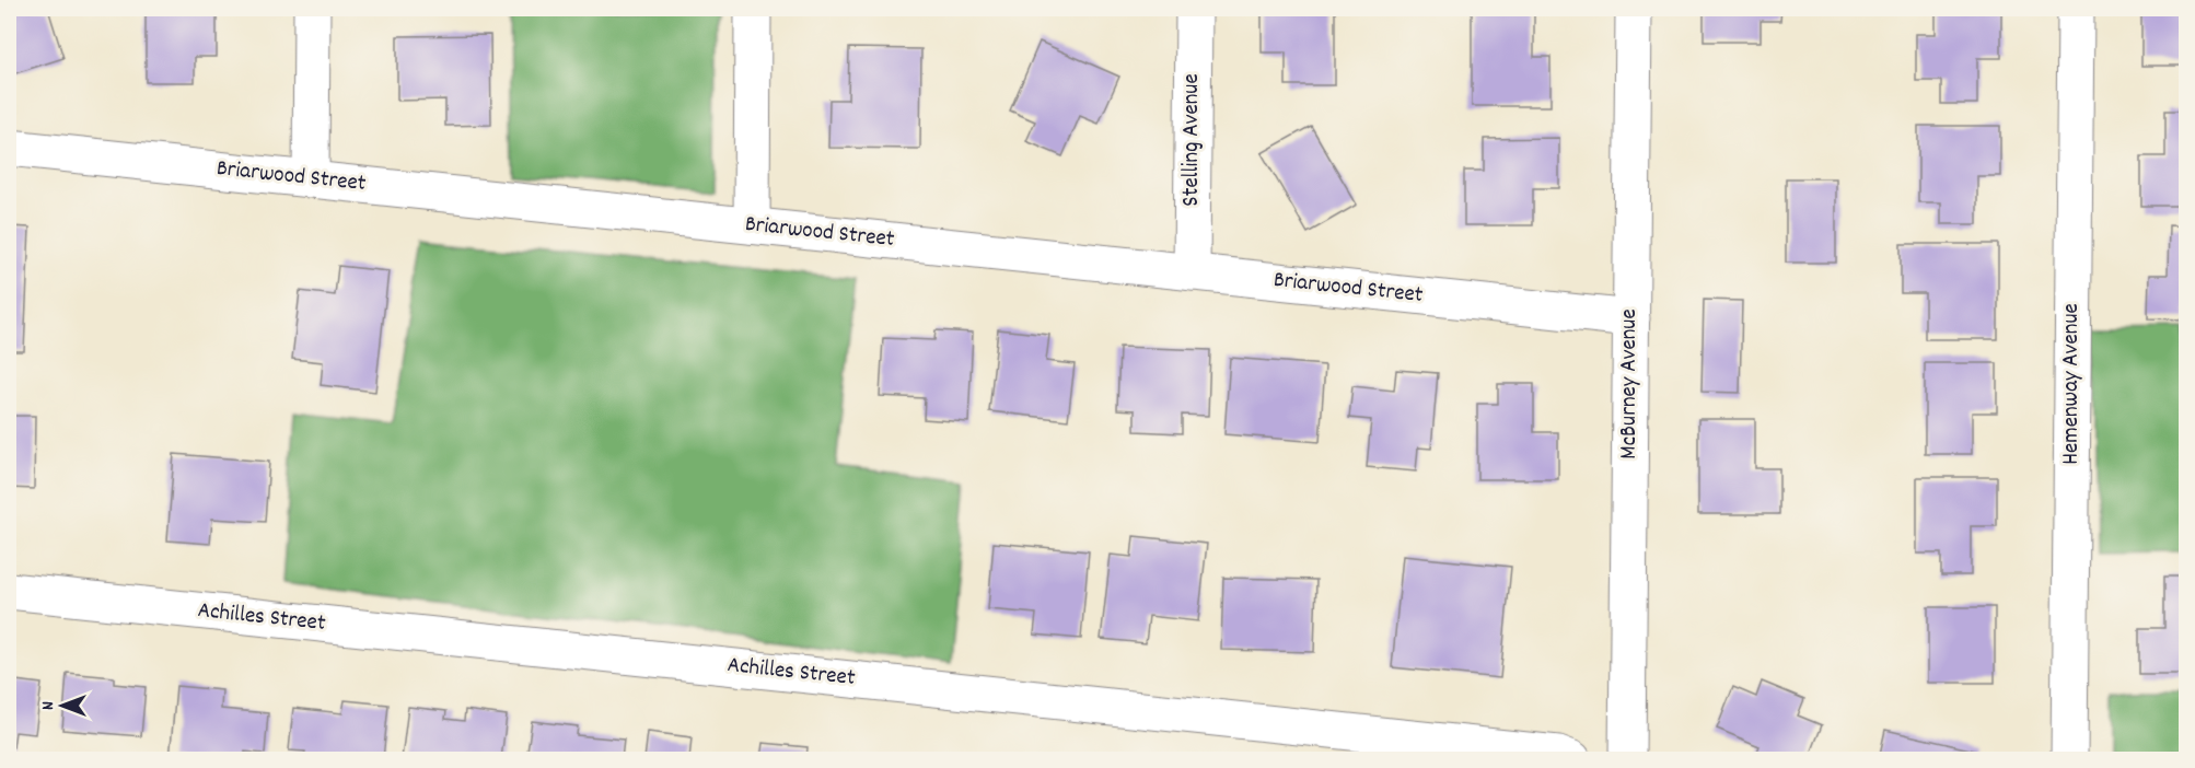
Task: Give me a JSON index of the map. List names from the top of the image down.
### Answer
{
  "streets": {
    "street": [
      "Stelling Avenue",
      "Briarwood Street",
      "McBurney Avenue",
      "Hemenway Avenue",
      "Achilles Street"
    ]
  },
  "crossings": [
    ["Stelling Avenue", "Briarwood Street"],
    ["Briarwood Street", "McBurney Avenue"]
  ],
  "north": "left"
}
